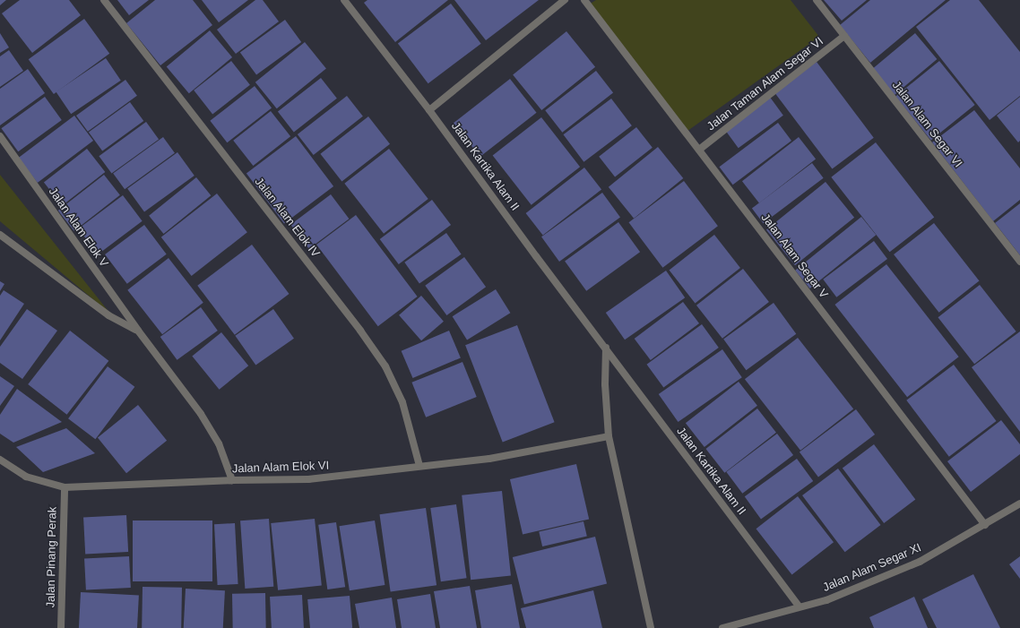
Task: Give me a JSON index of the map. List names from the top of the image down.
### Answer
{
  "streets": {
    "street": [
      "Jalan Taman Alam Segar VI",
      "Jalan Alam Segar VI",
      "Jalan Kartika Alam II",
      "Jalan Alam Elok IV",
      "Jalan Alam Elok V",
      "Jalan Alam Segar V",
      "Jalan Alam Elok VI",
      "Jalan Pinang Perak",
      "Jalan Alam Segar XI"
    ]
  },
  "crossings": [
    ["Jalan Taman Alam Segar VI", "Jalan Alam Segar VI"],
    ["Jalan Taman Alam Segar VI", "Jalan Alam Segar V"],
    ["Jalan Kartika Alam II", "Jalan Alam Segar XI"],
    ["Jalan Alam Elok IV", "Jalan Alam Elok VI"],
    ["Jalan Alam Elok V", "Jalan Alam Elok VI"],
    ["Jalan Alam Segar V", "Jalan Alam Segar XI"],
    ["Jalan Alam Elok VI", "Jalan Pinang Perak"]
  ]
}
